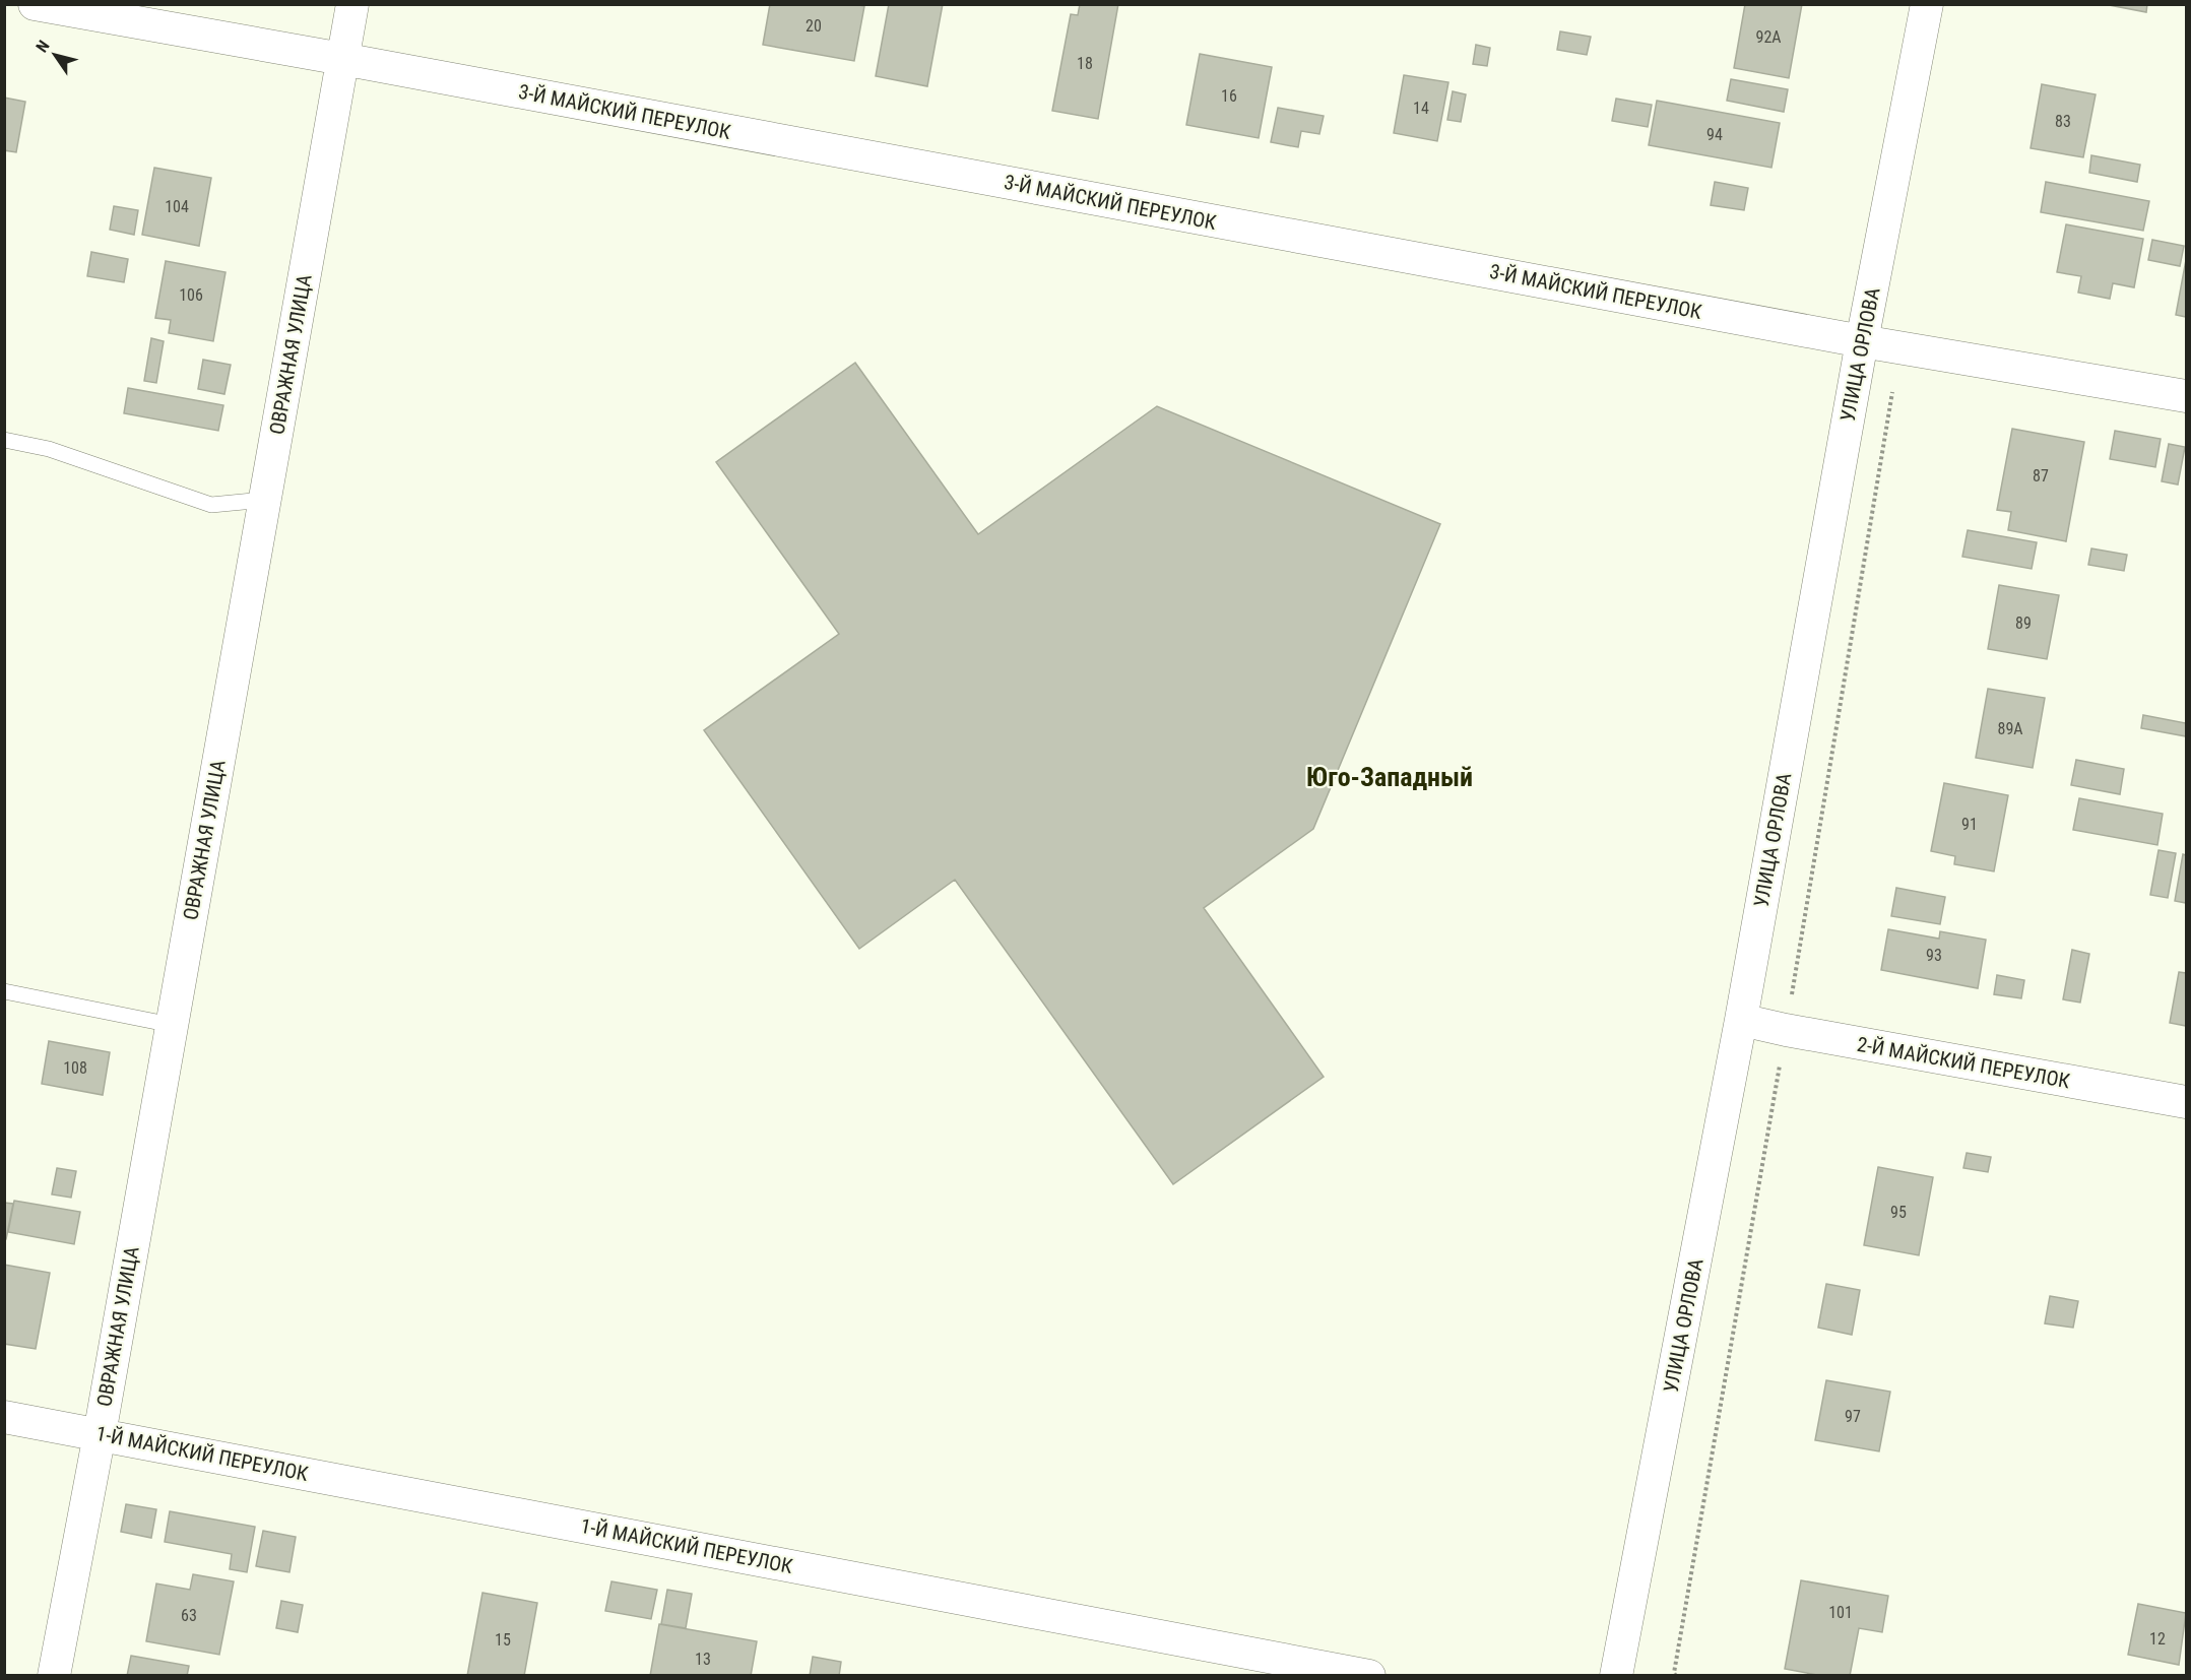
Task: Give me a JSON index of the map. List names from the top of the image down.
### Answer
{
  "streets": {
    "street": [
      "3-Й МАЙСКИЙ ПЕРЕУЛОК",
      "ОВРАЖНАЯ УЛИЦА",
      "УЛИЦА ОРЛОВА",
      "2-Й МАЙСКИЙ ПЕРЕУЛОК",
      "1-Й МАЙСКИЙ ПЕРЕУЛОК"
    ]
  },
  "crossings": [
    ["3-Й МАЙСКИЙ ПЕРЕУЛОК", "ОВРАЖНАЯ УЛИЦА"],
    ["3-Й МАЙСКИЙ ПЕРЕУЛОК", "УЛИЦА ОРЛОВА"],
    ["ОВРАЖНАЯ УЛИЦА", "1-Й МАЙСКИЙ ПЕРЕУЛОК"],
    ["УЛИЦА ОРЛОВА", "2-Й МАЙСКИЙ ПЕРЕУЛОК"]
  ],
  "districts": ["Юго-Западный"],
  "house_numbers": [
    "20",
    "92А",
    "18",
    "16",
    "14",
    "83",
    "94",
    "104",
    "106",
    "87",
    "89",
    "89А",
    "91",
    "93",
    "108",
    "95",
    "97",
    "101",
    "63",
    "12",
    "15",
    "13"
  ],
  "north": "top left"
}
